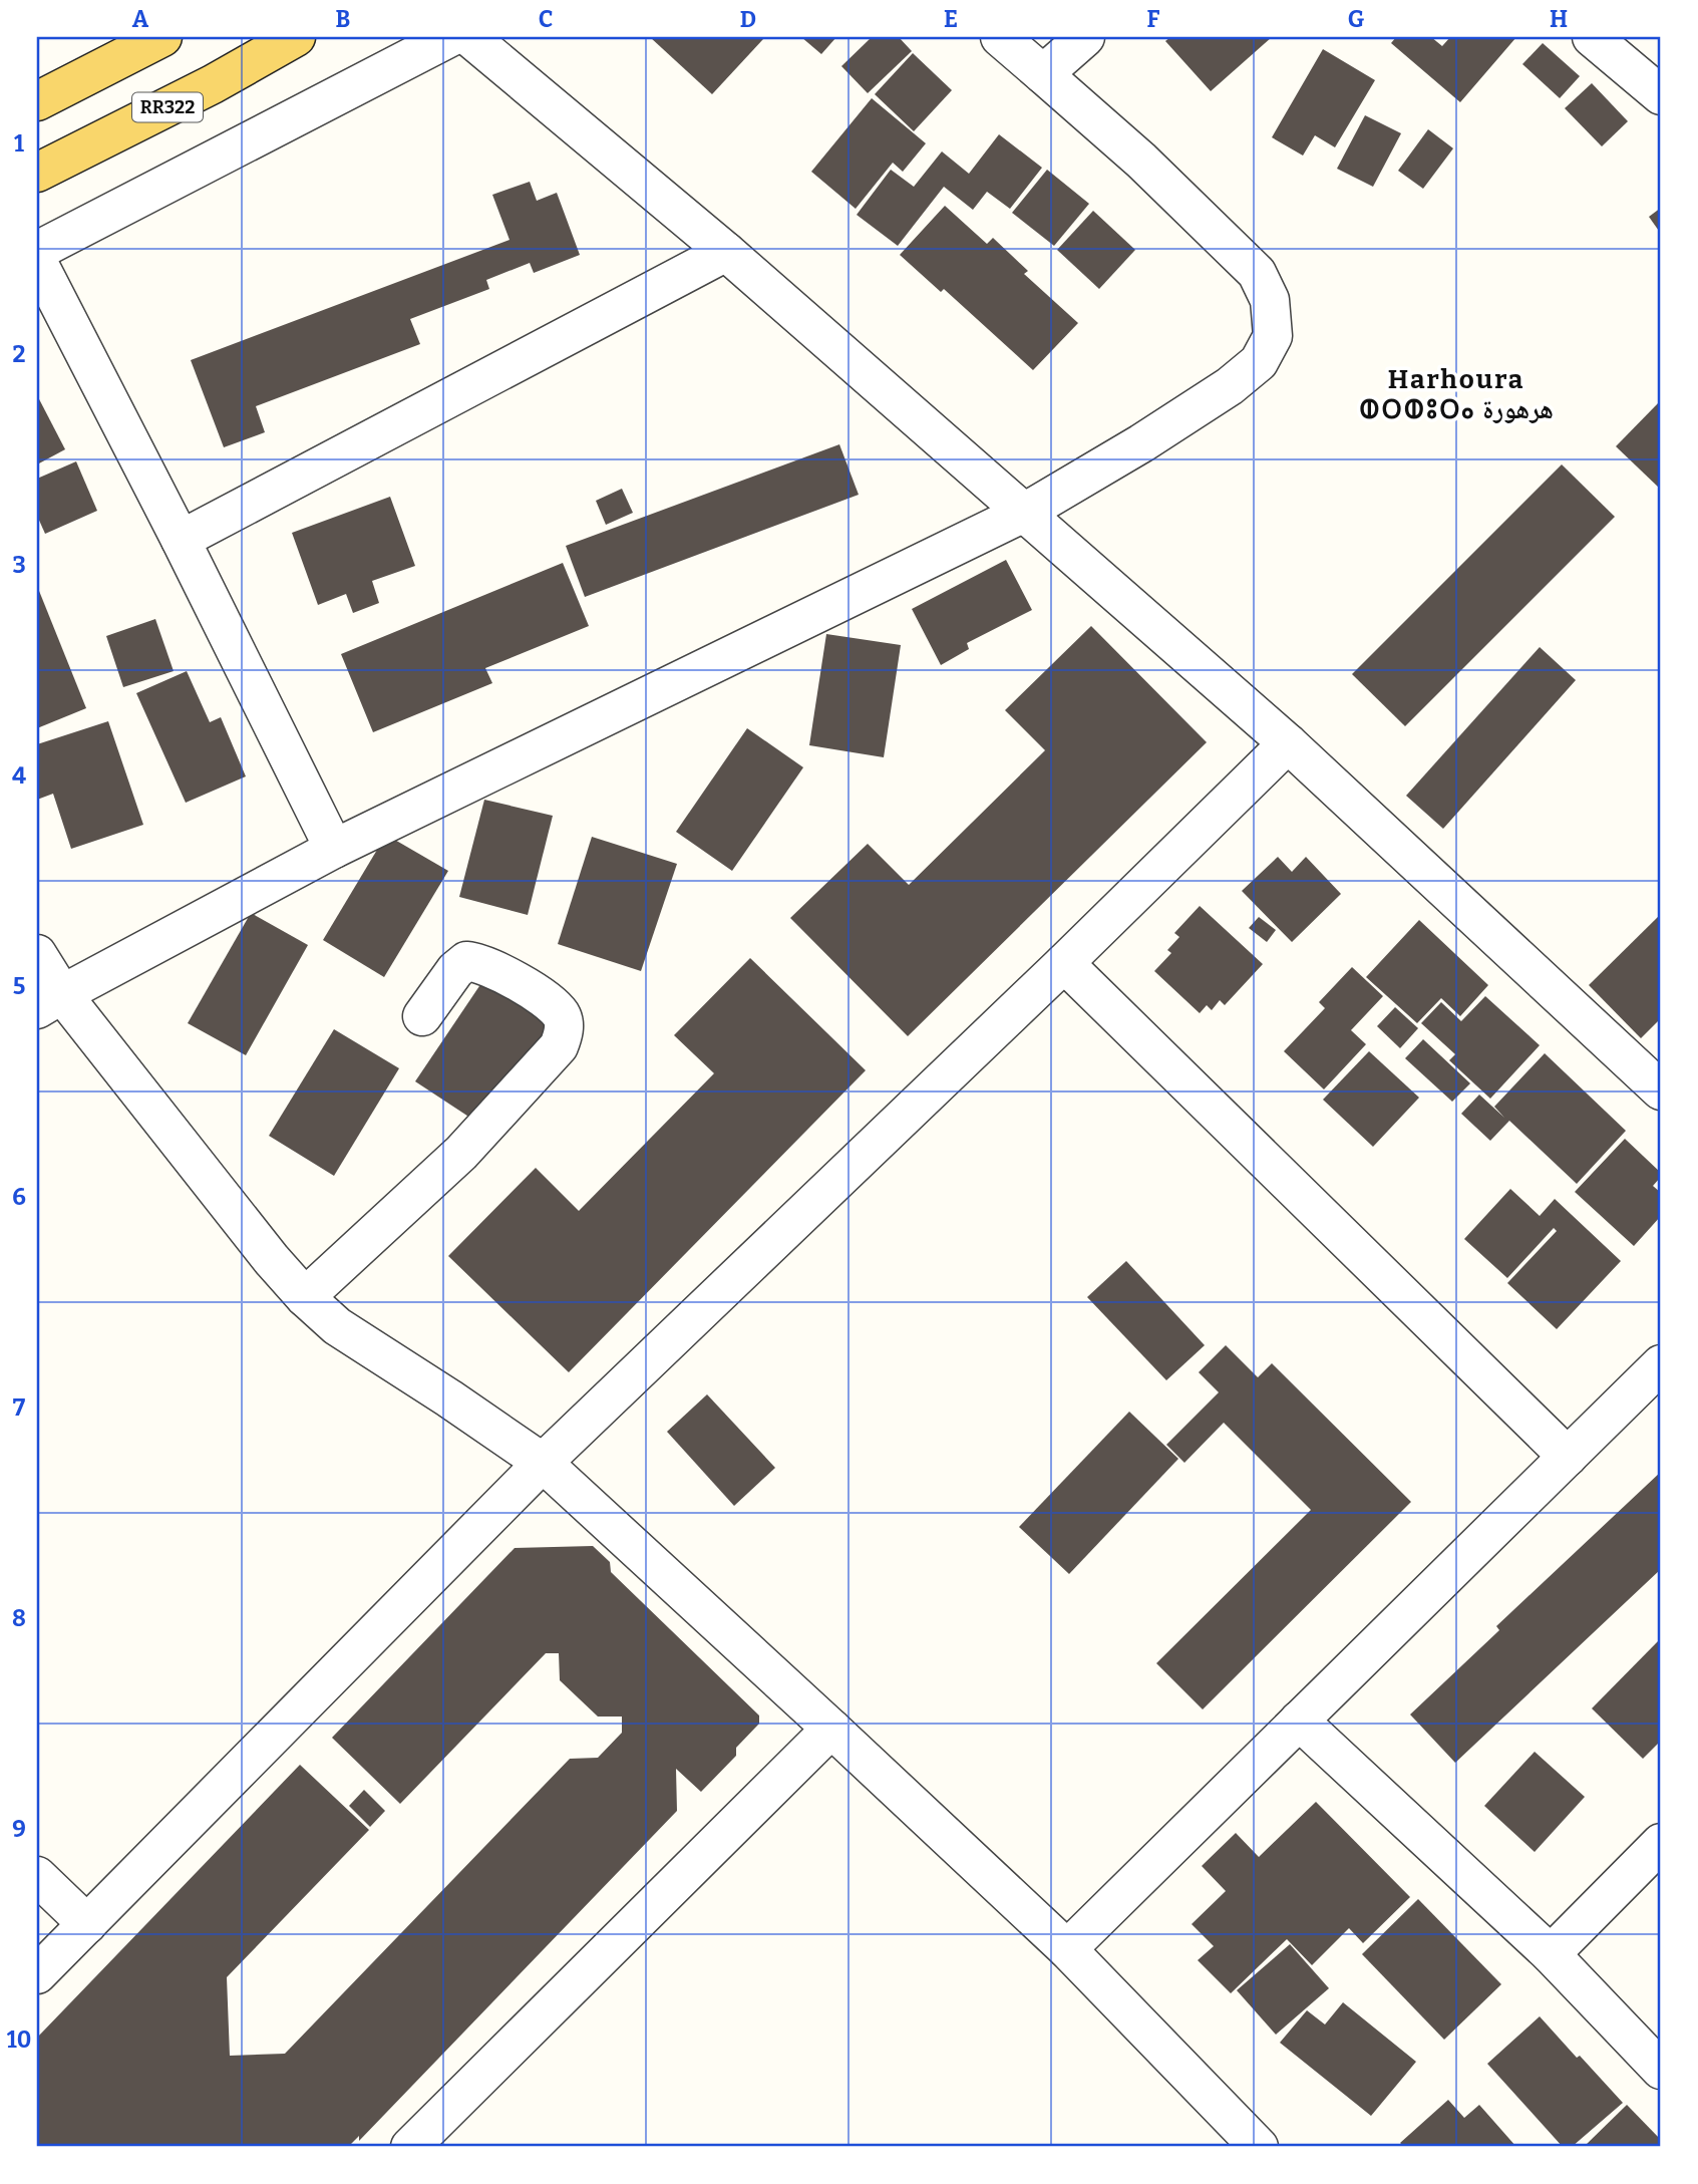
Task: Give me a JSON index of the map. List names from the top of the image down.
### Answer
{
  "streets": {
    "main road": ["RR322"]
  },
  "districts": ["Harhoura ⵀⵔⵀⵓⵔⴰ هرهورة"],
  "grid": {
    "columns": [
      "A",
      "B",
      "C",
      "D",
      "E",
      "F",
      "G",
      "H"
    ],
    "rows": [
      "1",
      "2",
      "3",
      "4",
      "5",
      "6",
      "7",
      "8",
      "9",
      "10"
    ]
  }
}
